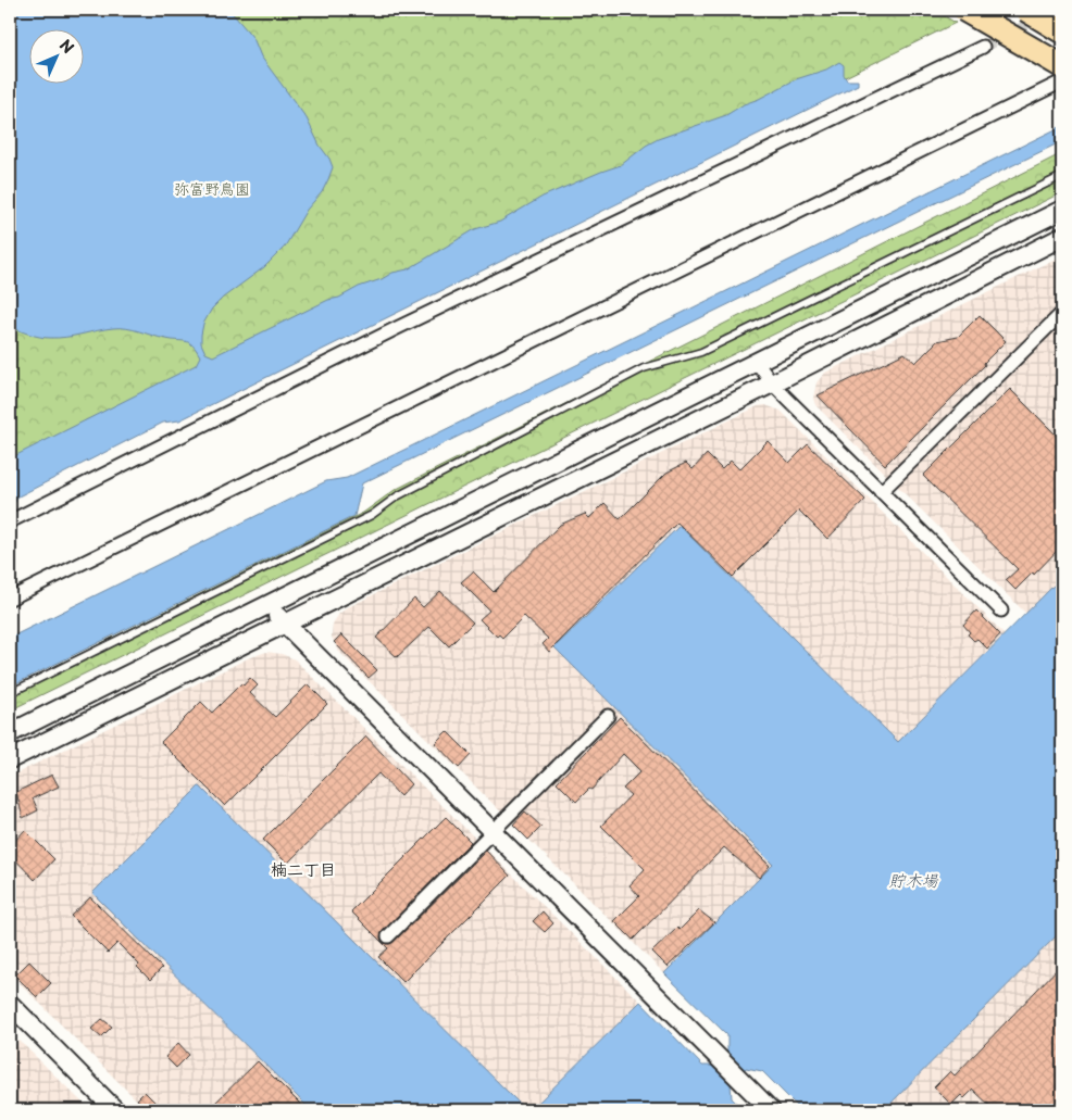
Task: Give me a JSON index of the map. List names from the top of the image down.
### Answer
{
  "districts": ["楠二丁目"],
  "water": ["貯木場"],
  "parks": ["弥富野鳥園"],
  "north": "top right"
}
